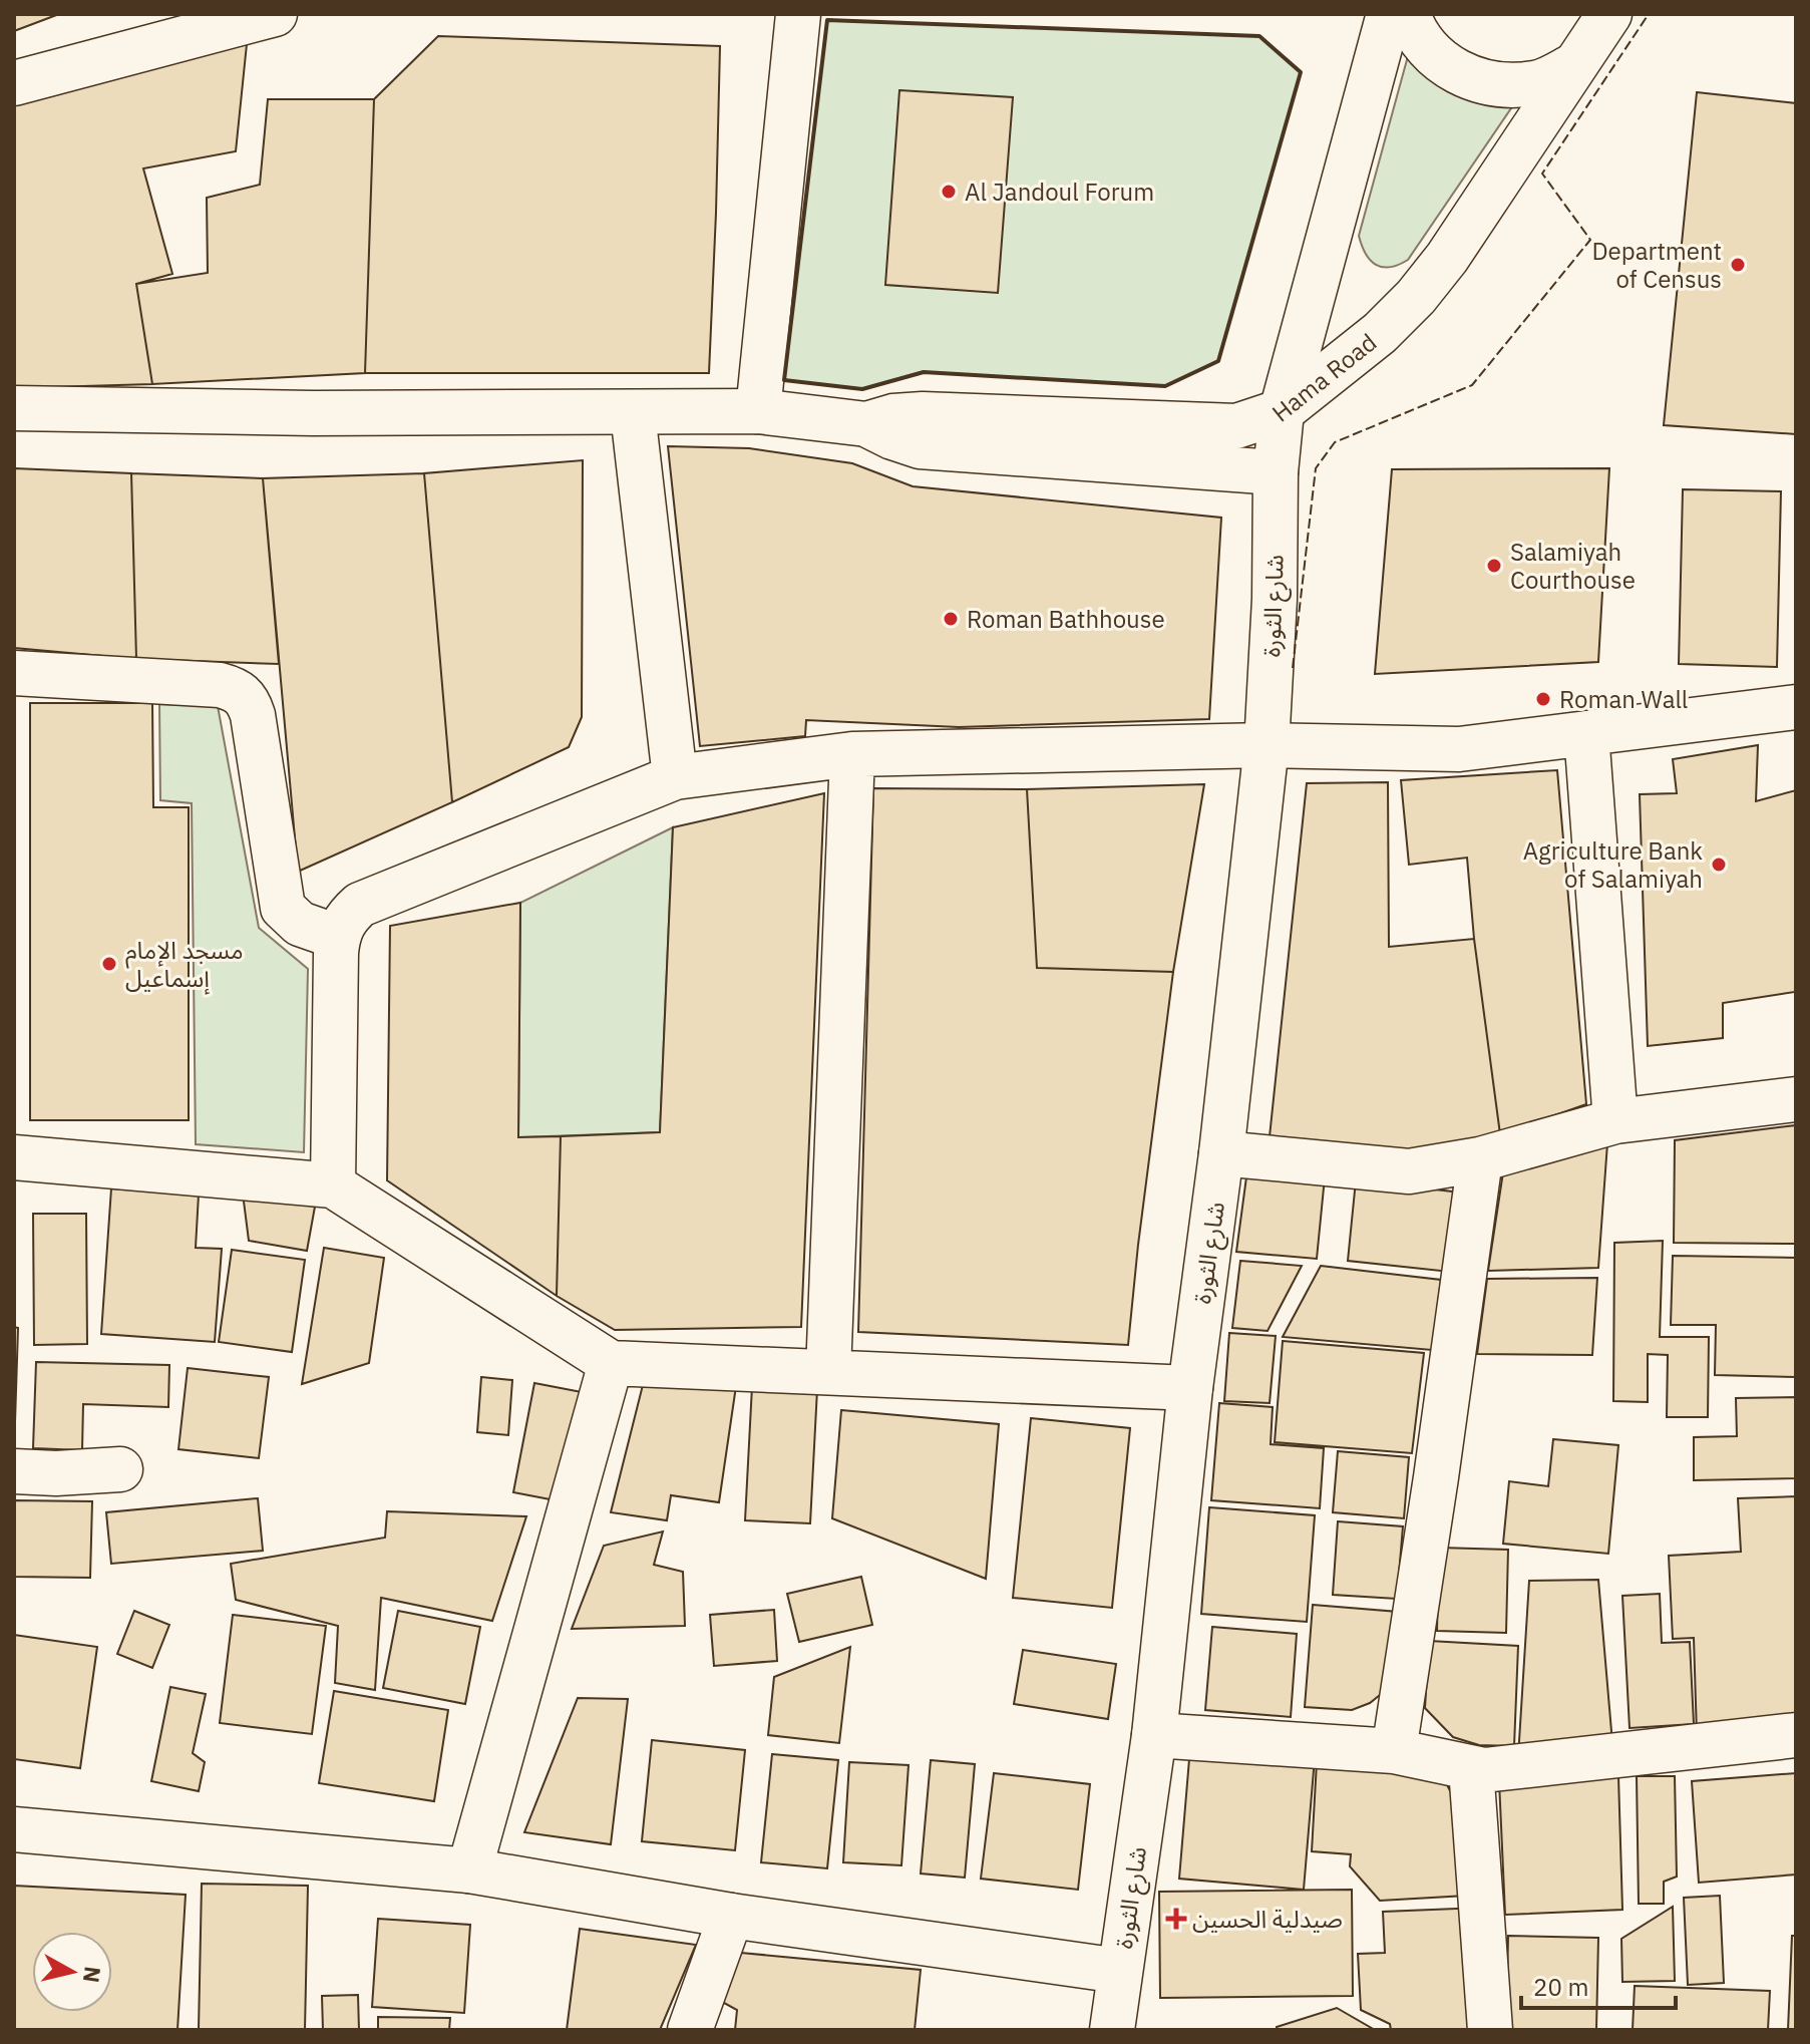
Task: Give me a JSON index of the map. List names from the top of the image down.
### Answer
{
  "streets": {
    "street": ["Hama Road", "شارع الثورة"]
  },
  "crossings": [
    ["Hama Road", "شارع الثورة"]
  ],
  "places": {
    "other": [
      "Al Jandoul Forum",
      "Department of Census",
      "Salamiyah Courthouse",
      "Roman Bathhouse",
      "Roman Wall",
      "Agriculture Bank of Salamiyah",
      "مسجد الإمام إسماعيل"
    ],
    "health": ["صيدلية الحسين"]
  },
  "scale_bar": "20 m",
  "north": "right"
}
